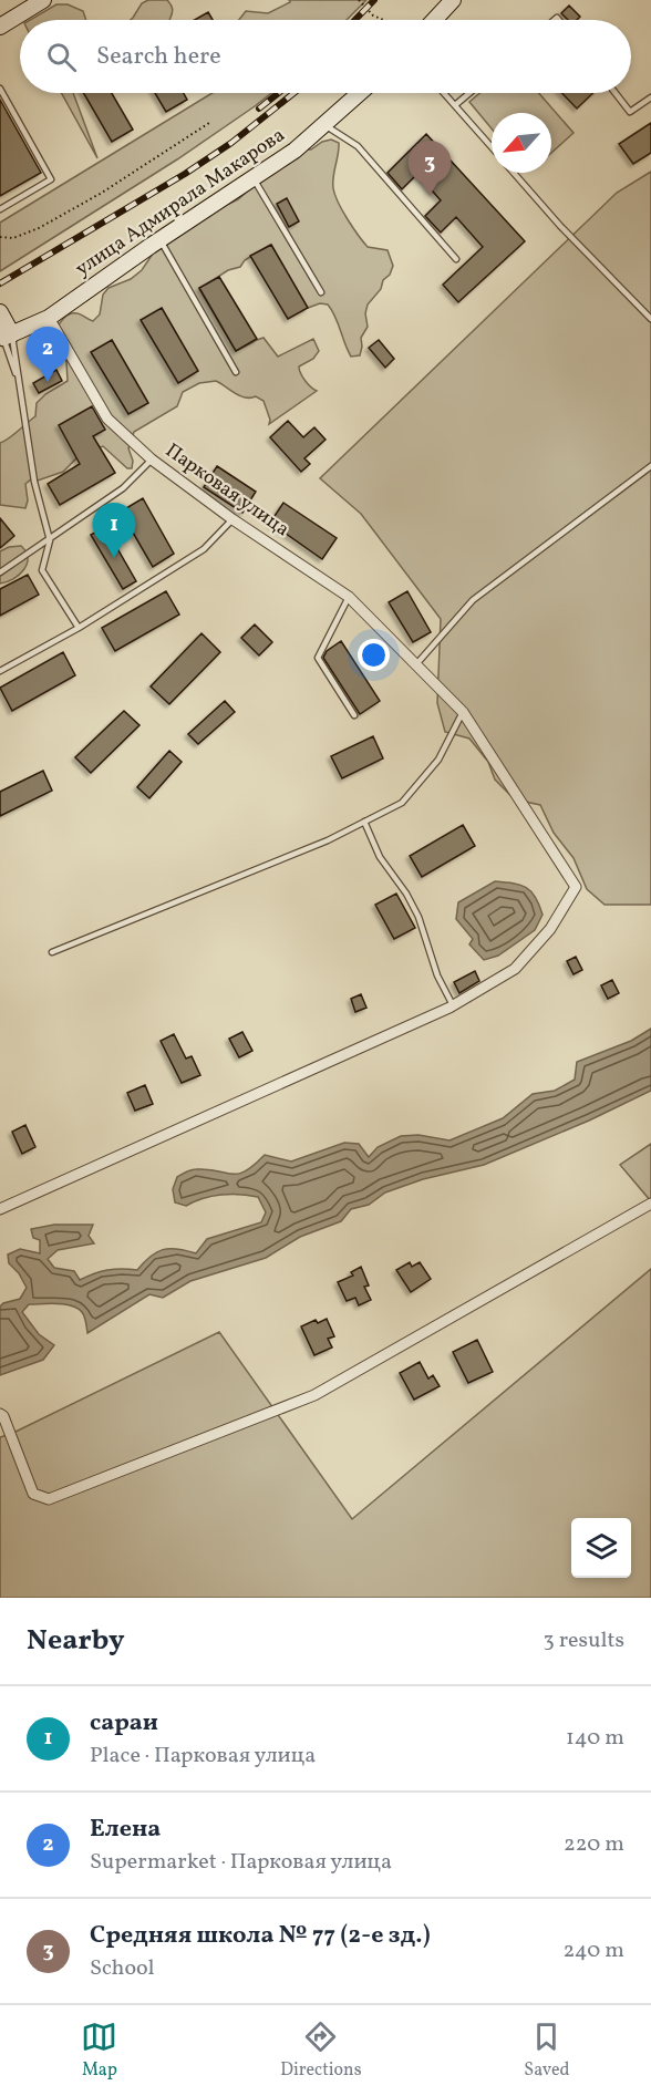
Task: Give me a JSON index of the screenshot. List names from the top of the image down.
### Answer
{
  "streets": {
    "street": ["улица Адмирала Макарова", "Парковая улица"]
  },
  "crossings": [
    ["улица Адмирала Макарова", "Парковая улица"]
  ],
  "north": "bottom left",
  "page": {
    "search": "Search here",
    "pins": ["3", "2", "1"],
    "heading": ["Nearby", "3 results"],
    "list": [
      {
        "mark": "1",
        "name": "сараи",
        "note": "Place · Парковая улица",
        "value": "140 m"
      },
      {
        "mark": "2",
        "name": "Елена",
        "note": "Supermarket · Парковая улица",
        "value": "220 m"
      },
      {
        "mark": "3",
        "name": "Средняя школа № 77 (2-е зд.)",
        "note": "School",
        "value": "240 m"
      }
    ],
    "nav": ["Map", "Directions", "Saved"]
  }
}
